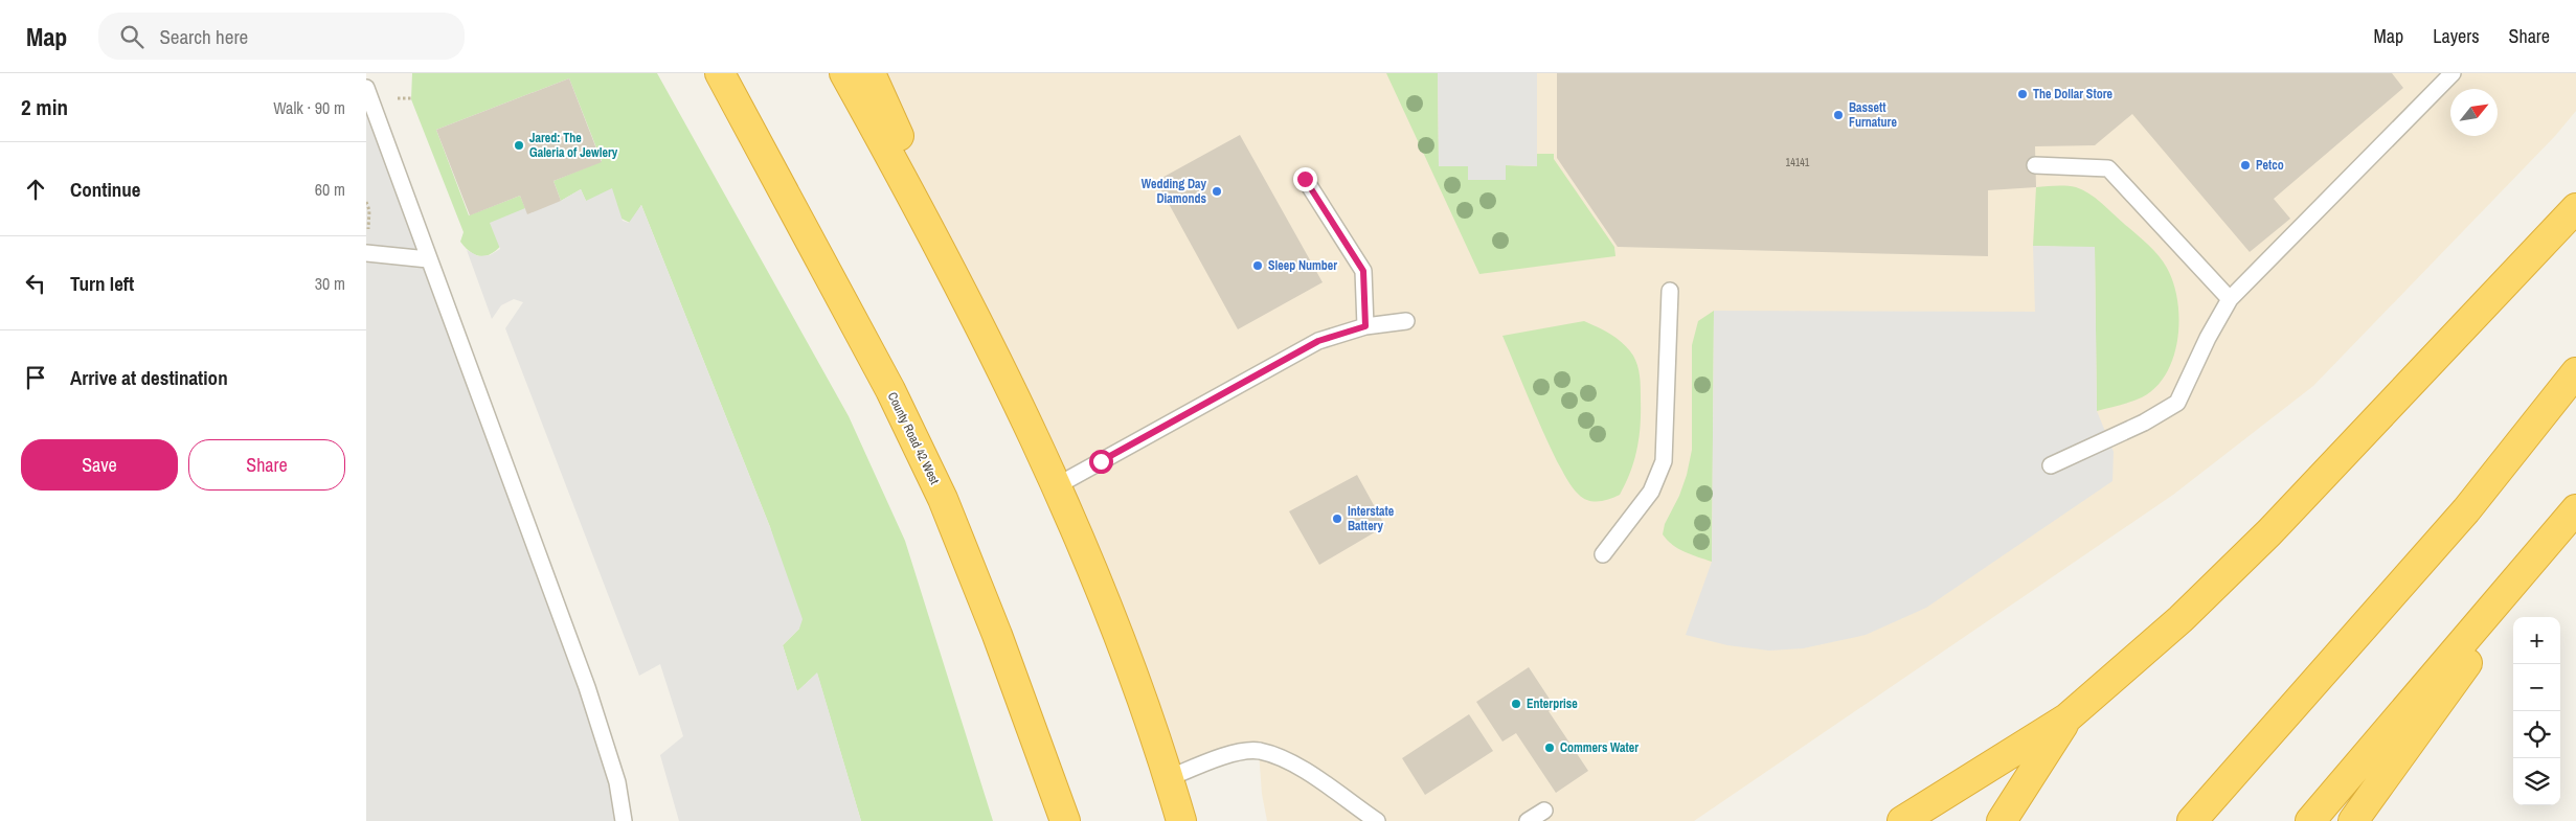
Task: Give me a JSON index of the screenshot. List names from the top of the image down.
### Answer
{
  "streets": {
    "highway": ["County Road 42 West"]
  },
  "places": [
    "The Dollar Store",
    "Bassett Furnature",
    "Jared: The Galeria of Jewlery",
    "Petco",
    "Wedding Day Diamonds",
    "Sleep Number",
    "Interstate Battery",
    "Enterprise",
    "Commers Water"
  ],
  "house_numbers": ["14141"],
  "north": "top right",
  "page": {
    "header": "Map",
    "search": "Search here",
    "nav": ["Map", "Layers", "Share"],
    "heading": ["2 min", "Walk · 90 m"],
    "list": [
      ["Continue", "60 m"],
      ["Turn left", "30 m"],
      "Arrive at destination"
    ],
    "buttons": ["Save", "Share"],
    "map_buttons": ["+", "−"]
  }
}
